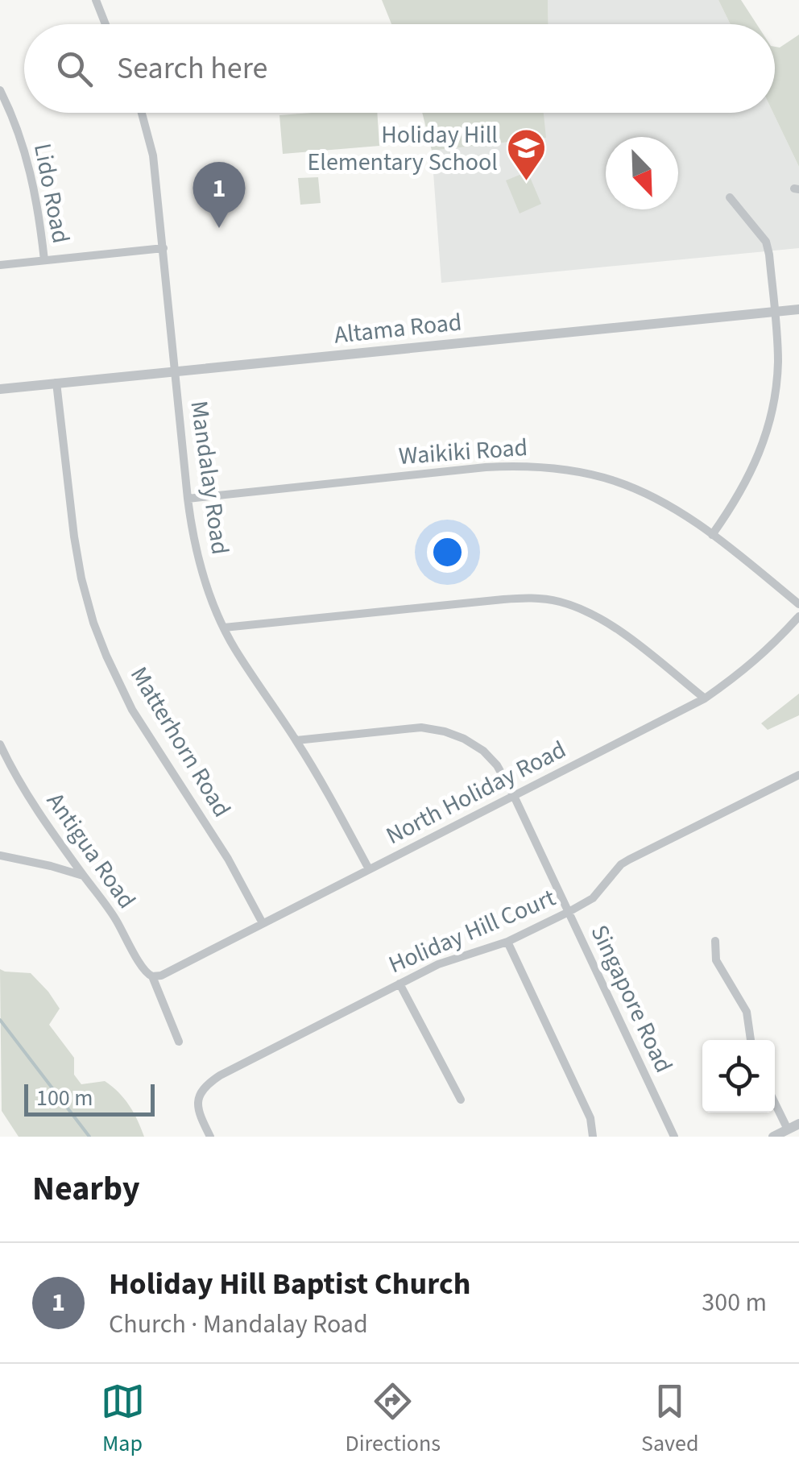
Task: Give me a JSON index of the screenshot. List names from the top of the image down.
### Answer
{
  "streets": {
    "street": [
      "Lido Road",
      "Altama Road",
      "Waikiki Road",
      "Mandalay Road",
      "Matterhorn Road",
      "North Holiday Road",
      "Antigua Road",
      "Holiday Hill Court",
      "Singapore Road"
    ]
  },
  "crossings": [
    ["Altama Road", "Mandalay Road"],
    ["Altama Road", "Matterhorn Road"],
    ["Waikiki Road", "Mandalay Road"],
    ["Mandalay Road", "North Holiday Road"],
    ["Mandalay Road", "Singapore Road"],
    ["Matterhorn Road", "North Holiday Road"],
    ["North Holiday Road", "Antigua Road"],
    ["North Holiday Road", "Singapore Road"],
    ["Holiday Hill Court", "Singapore Road"]
  ],
  "places": {
    "school or university": ["Holiday Hill Elementary School"]
  },
  "scale_bar": "100 m",
  "north": "bottom right",
  "page": {
    "search": "Search here",
    "pins": "1",
    "scale": "100 m",
    "heading": "Nearby",
    "list": [
      {
        "mark": "1",
        "name": "Holiday Hill Baptist Church",
        "note": "Church · Mandalay Road",
        "value": "300 m"
      }
    ],
    "nav": ["Map", "Directions", "Saved"]
  }
}
